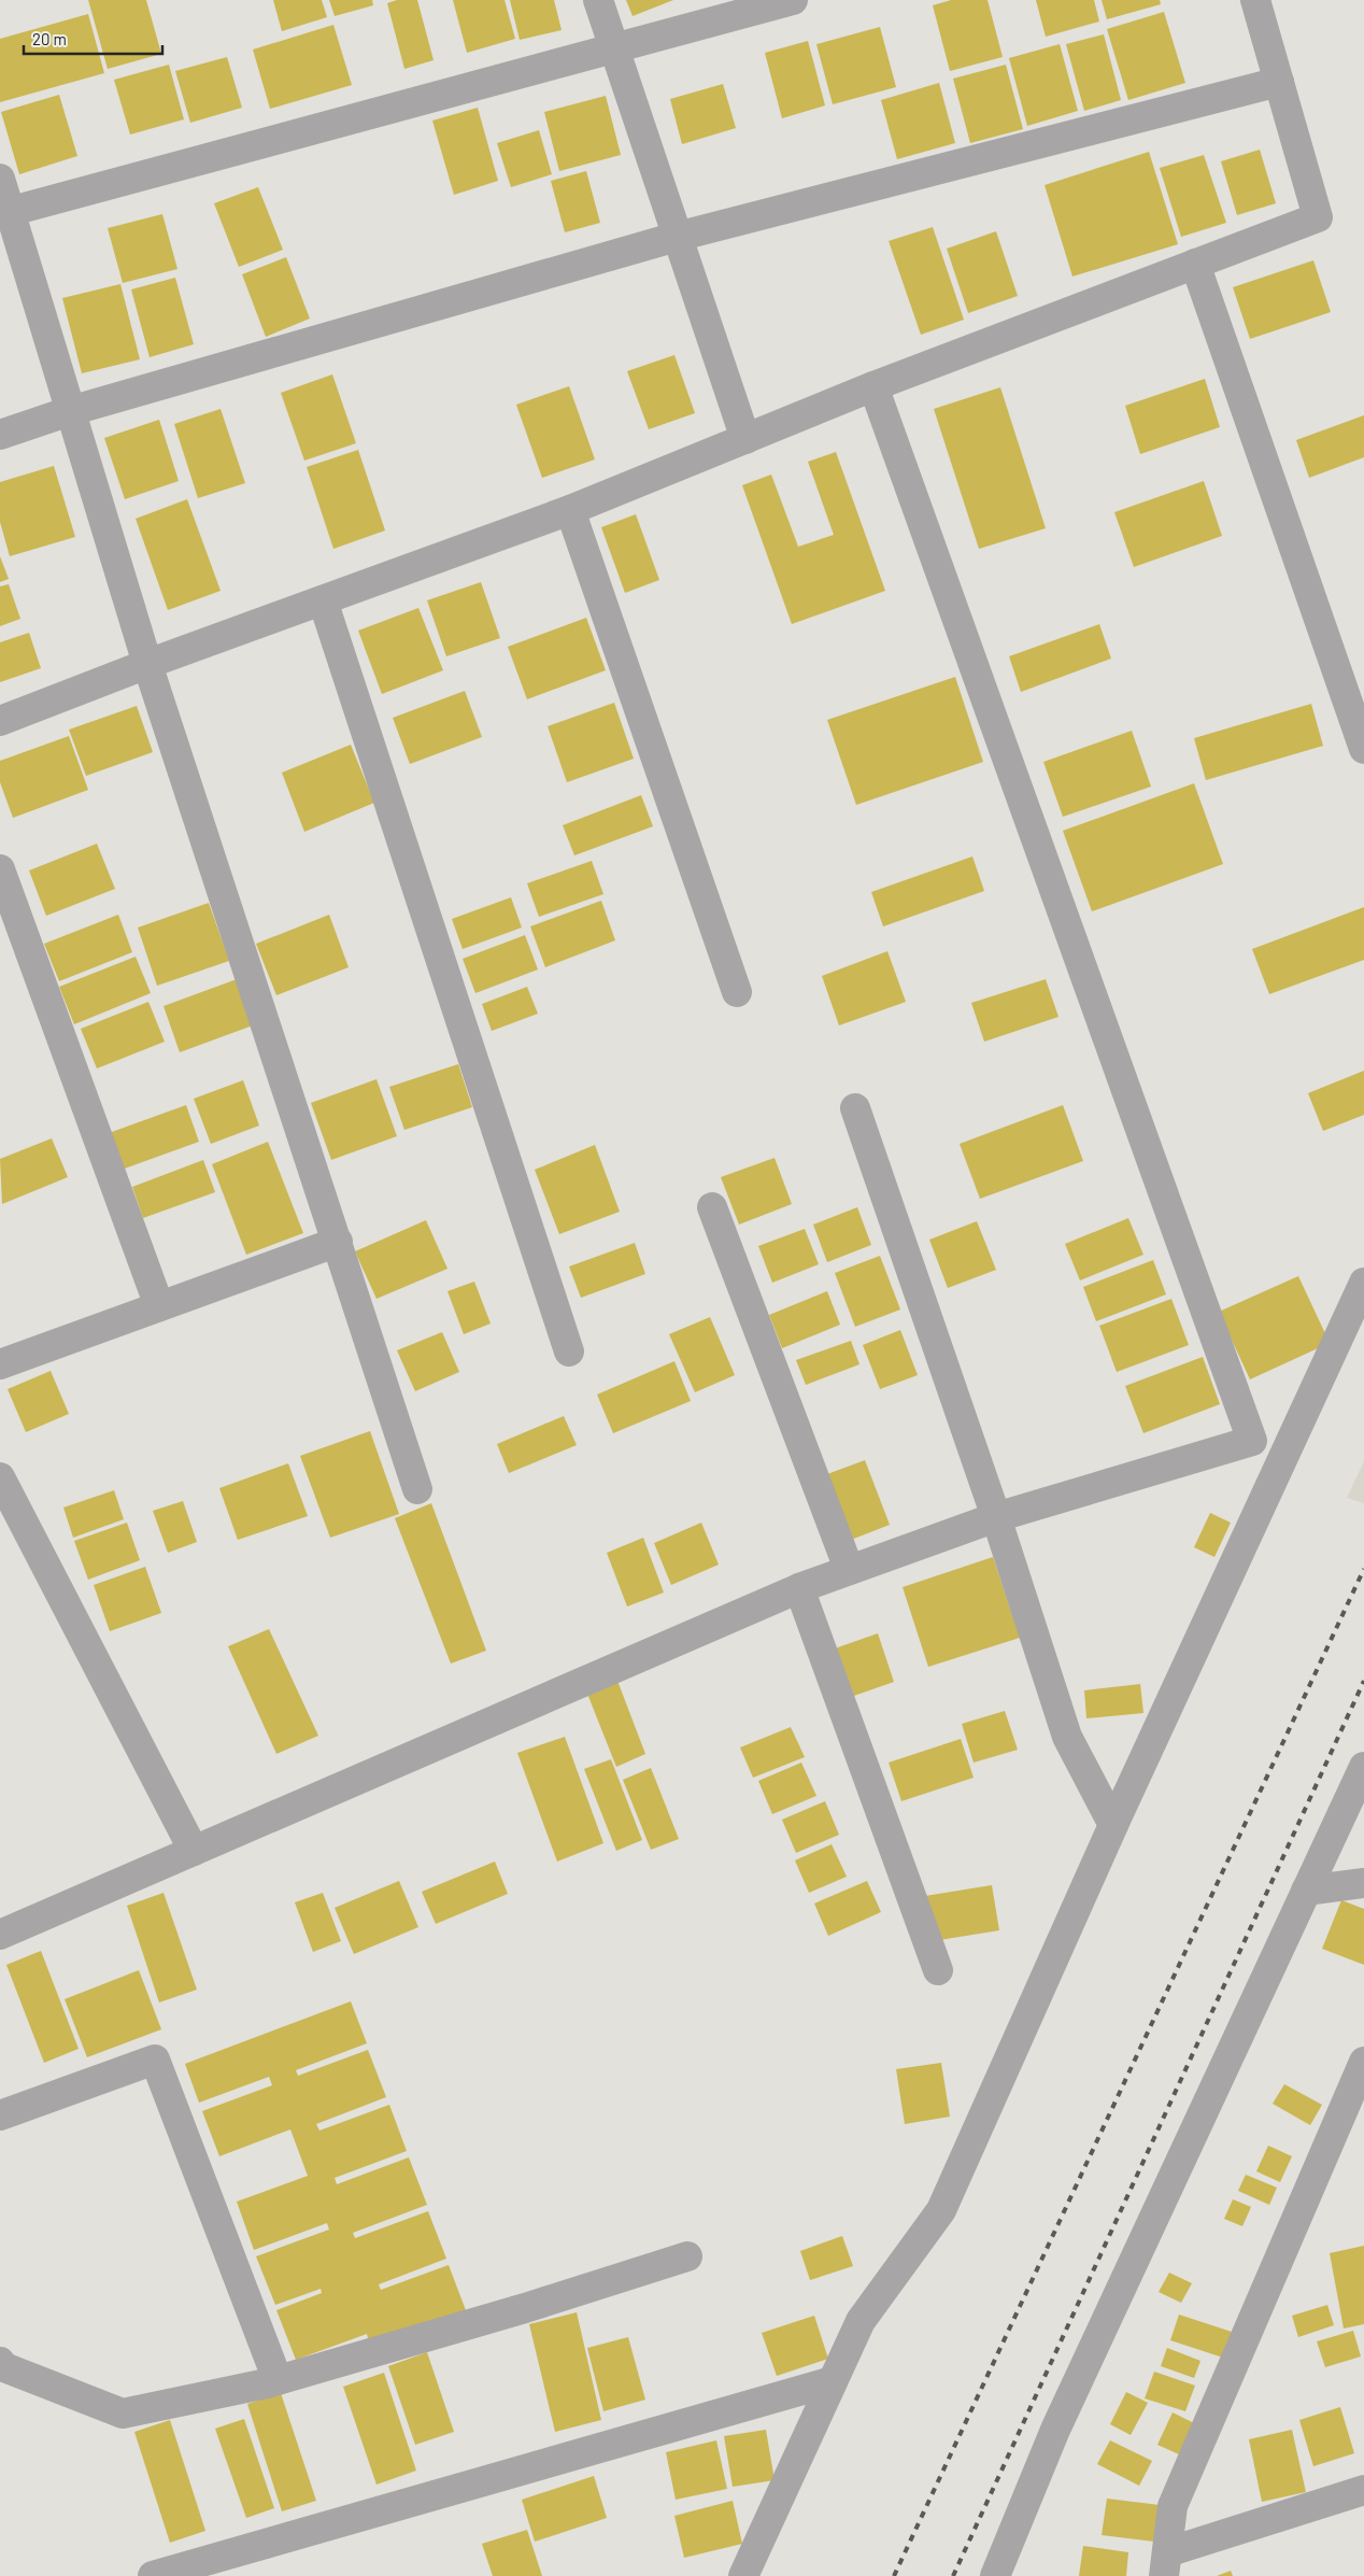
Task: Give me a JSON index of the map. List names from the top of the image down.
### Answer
{
  "scale_bar": "20 m"
}
